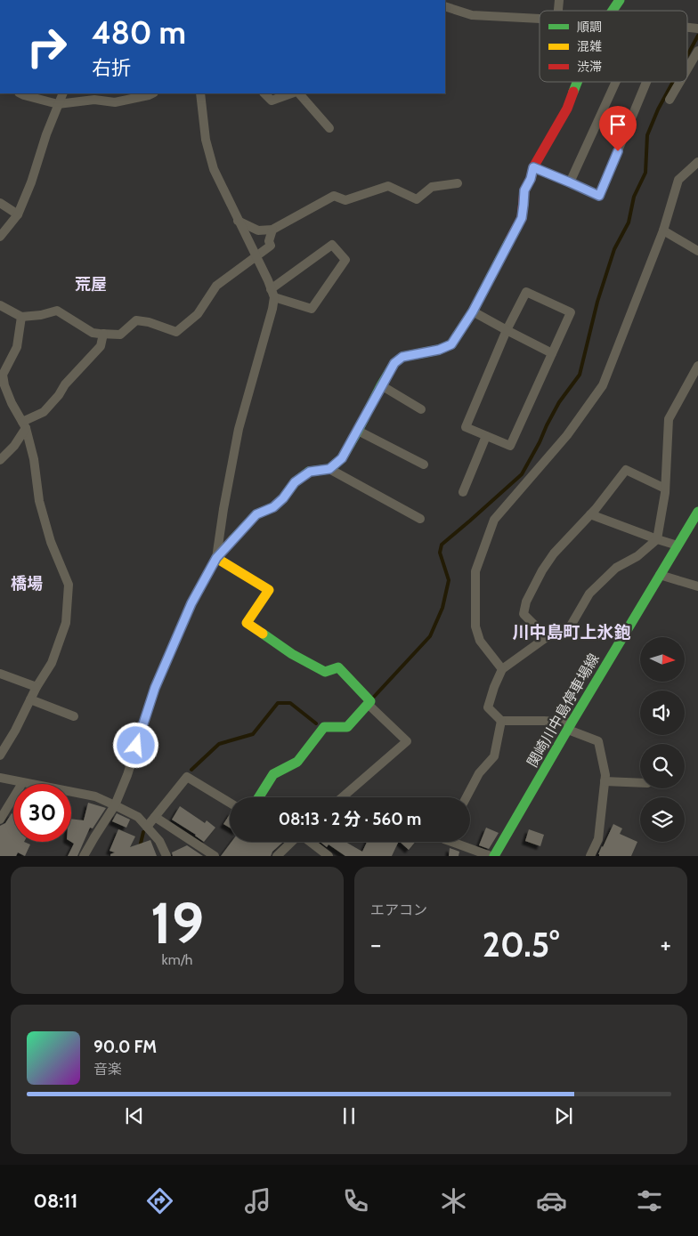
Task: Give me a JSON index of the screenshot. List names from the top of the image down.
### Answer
{
  "streets": {
    "street": ["関崎川中島停車場線"]
  },
  "districts": ["荒屋", "橋場", "川中島町上氷鉋"],
  "legend": ["順調", "混雑", "渋滞"],
  "north": "right",
  "page": {
    "turn": ["480 m", "右折"],
    "limit": "30",
    "trip": "08:13 · 2 分 · 560 m",
    "tile": [
      ["19", "km/h"],
      "エアコン"
    ],
    "heat": ["−", "20.5°", "+"],
    "song": ["90.0 FM", "音楽"],
    "tabs": "08:11"
  }
}
